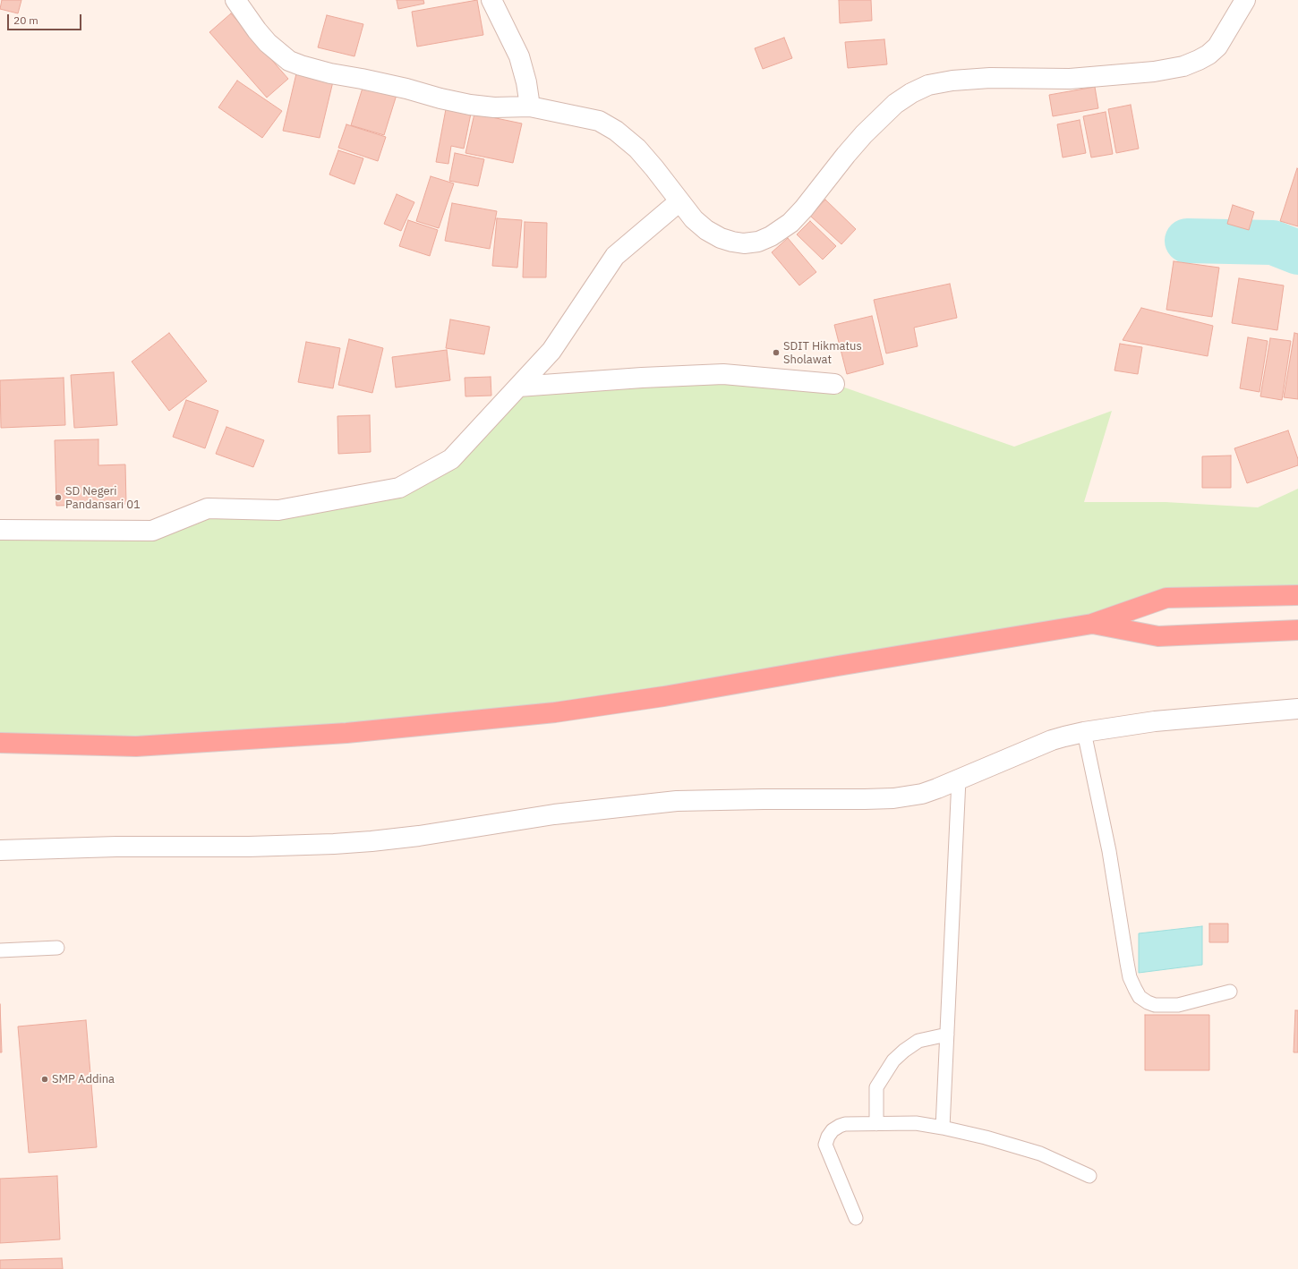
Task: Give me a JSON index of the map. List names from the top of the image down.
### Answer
{
  "places": ["SDIT Hikmatus Sholawat", "SD Negeri Pandansari 01", "SMP Addina"],
  "scale_bar": "20 m"
}
